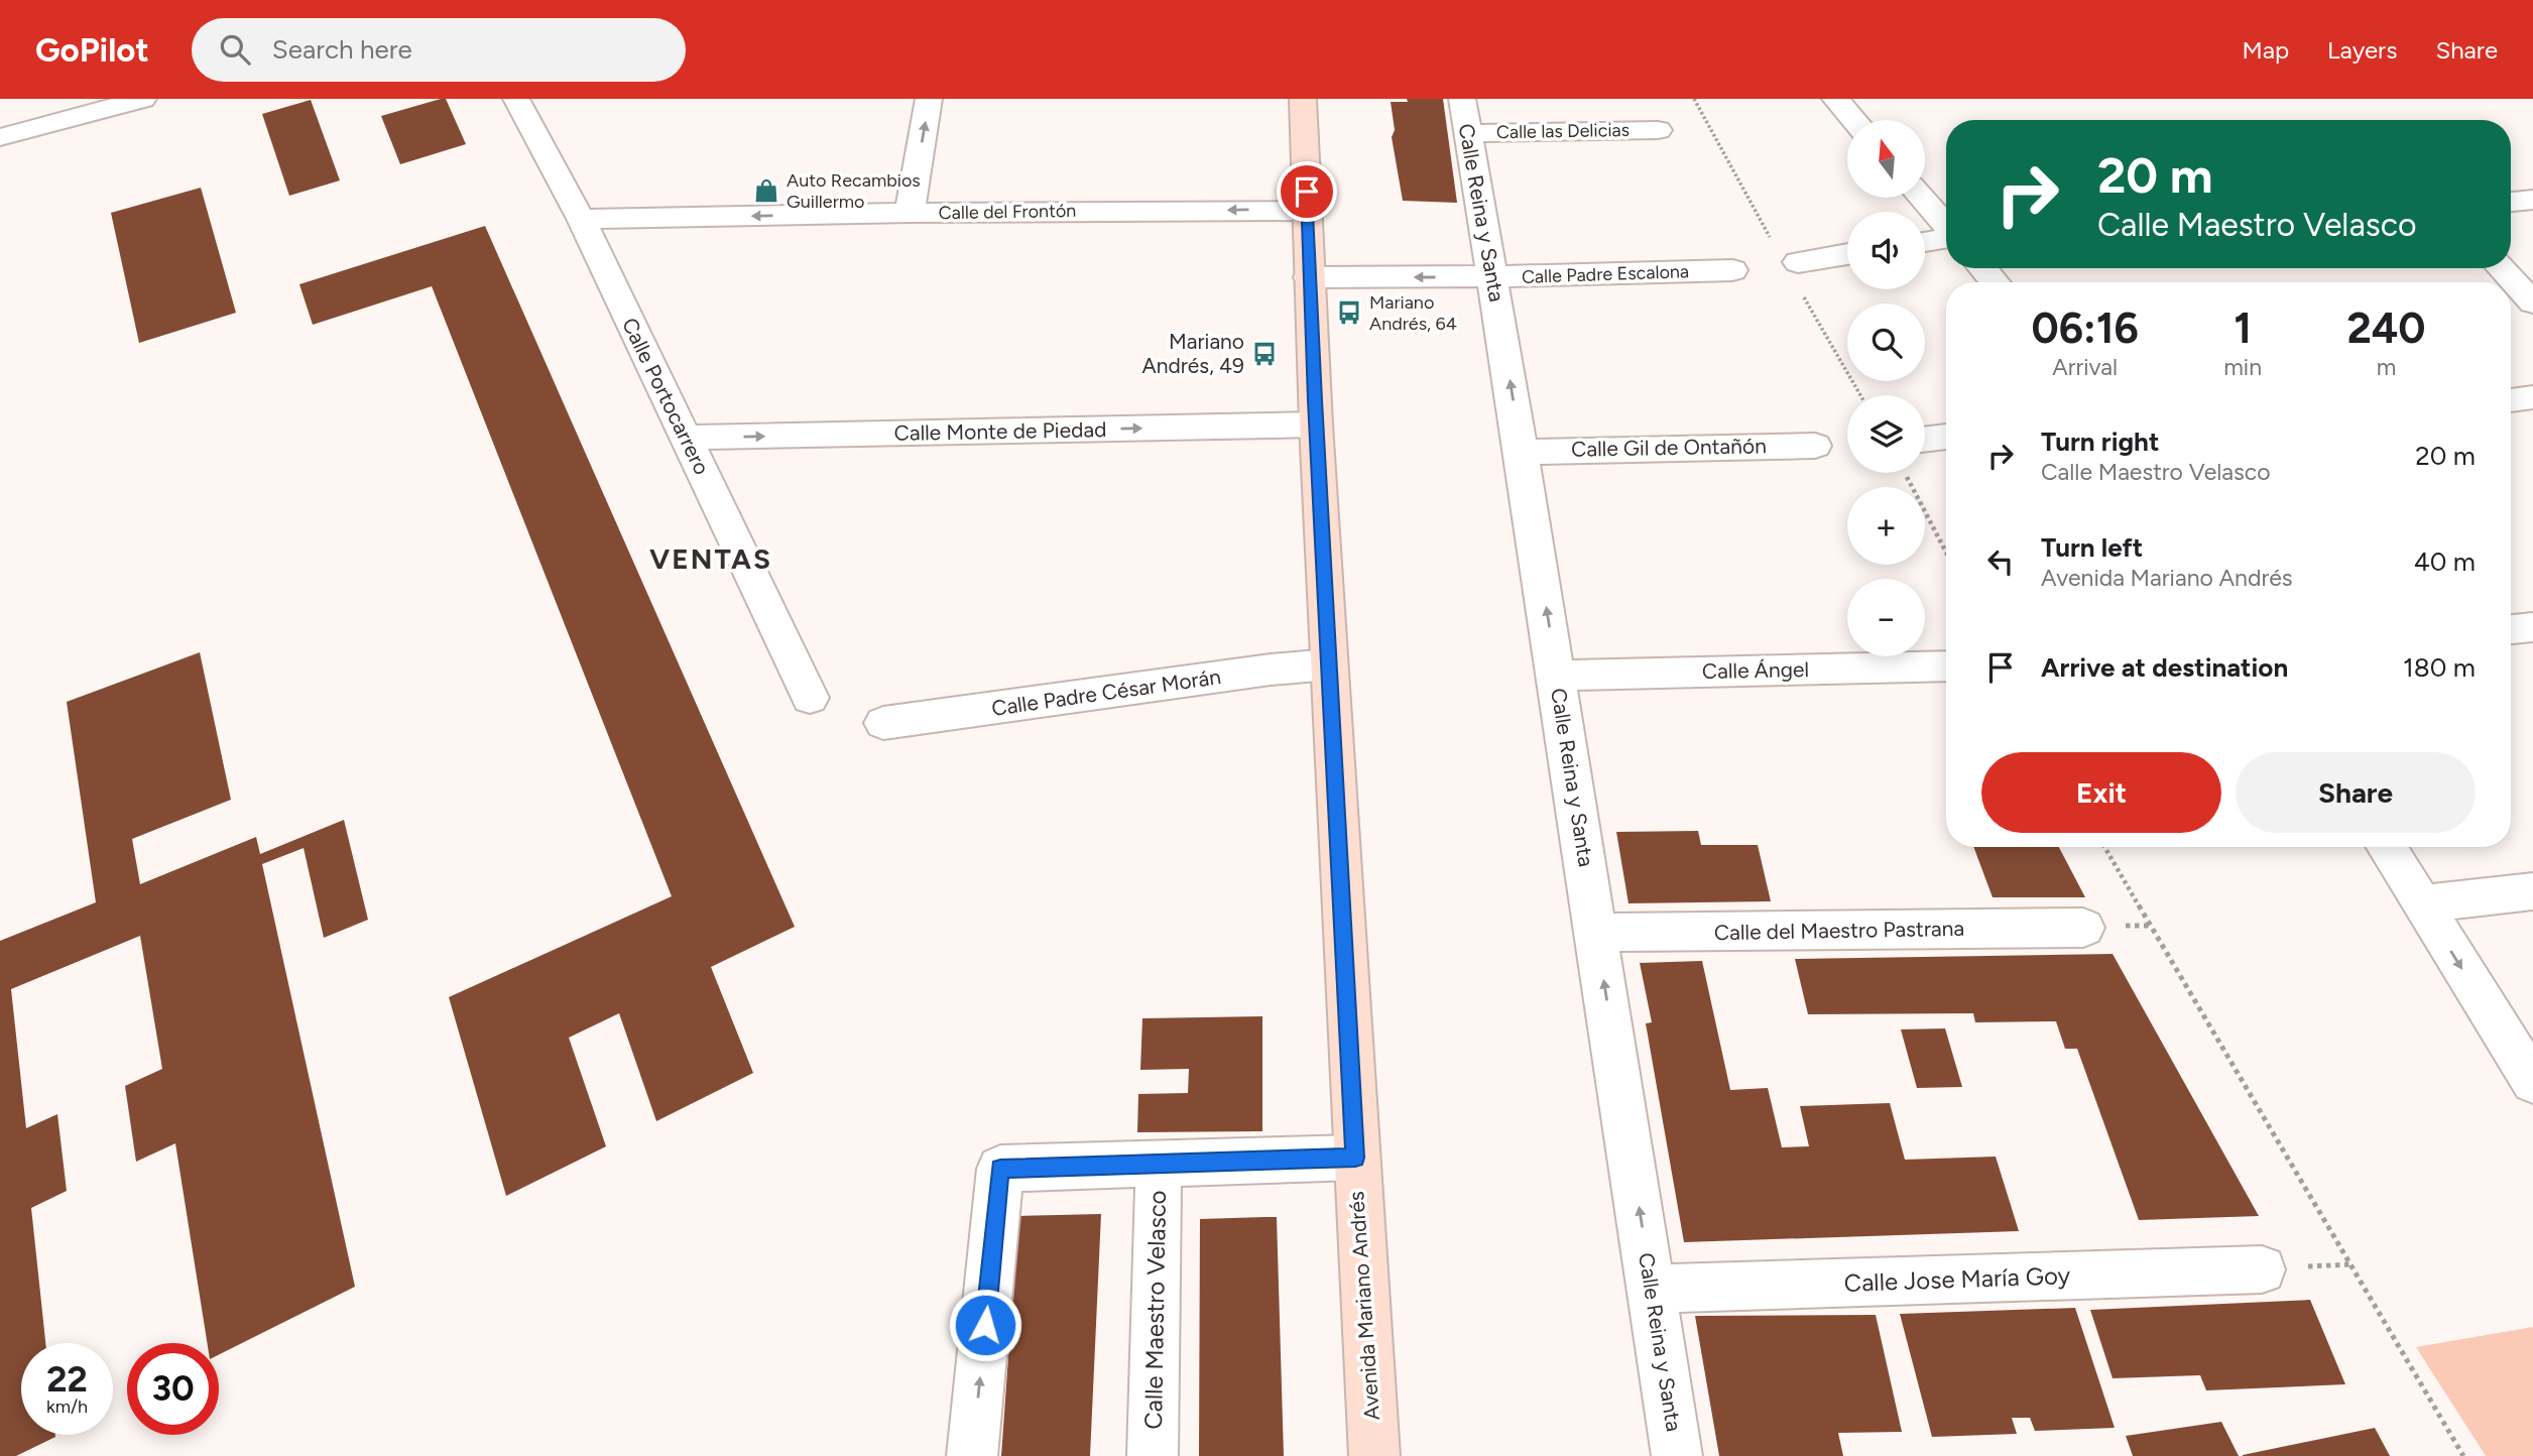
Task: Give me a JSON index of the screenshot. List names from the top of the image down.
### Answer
{
  "streets": {
    "main road": ["Avenida Mariano Andrés"],
    "street": [
      "Calle las Delicias",
      "Calle del Frontón",
      "Calle Reina y Santa",
      "Calle Padre Escalona",
      "Calle Portocarrero",
      "Calle Monte de Piedad",
      "Calle Gil de Ontañón",
      "Calle Ángel",
      "Calle Padre César Morán",
      "Calle del Maestro Pastrana",
      "Calle Jose María Goy",
      "Calle Maestro Velasco"
    ]
  },
  "crossings": [
    ["Calle las Delicias", "Calle Reina y Santa"],
    ["Calle del Frontón", "Calle Portocarrero"],
    ["Calle del Frontón", "Avenida Mariano Andrés"],
    ["Calle Reina y Santa", "Calle Padre Escalona"],
    ["Calle Reina y Santa", "Calle Gil de Ontañón"],
    ["Calle Reina y Santa", "Calle Ángel"],
    ["Calle Reina y Santa", "Calle del Maestro Pastrana"],
    ["Calle Reina y Santa", "Calle Jose María Goy"],
    ["Calle Padre Escalona", "Avenida Mariano Andrés"],
    ["Calle Portocarrero", "Calle Monte de Piedad"],
    ["Calle Monte de Piedad", "Avenida Mariano Andrés"],
    ["Calle Padre César Morán", "Avenida Mariano Andrés"],
    ["Avenida Mariano Andrés", "Calle Maestro Velasco"]
  ],
  "one_way": [
    "Calle del Frontón",
    "Calle Reina y Santa",
    "Calle Padre Escalona",
    "Calle Monte de Piedad"
  ],
  "districts": ["VENTAS"],
  "places": {
    "shop": ["Auto Recambios Guillermo"],
    "bus stop": ["Mariano Andrés, 64", "Mariano Andrés, 49"]
  },
  "north": "top",
  "page": {
    "header": "GoPilot",
    "search": "Search here",
    "nav": ["Map", "Layers", "Share"],
    "map_buttons": ["+", "−"],
    "turn": ["20 m", "Calle Maestro Velasco"],
    "eta": [
      "06:16",
      "Arrival",
      "1",
      "min",
      "240",
      "m"
    ],
    "list": [
      {
        "name": "Turn right",
        "note": "Calle Maestro Velasco",
        "value": "20 m"
      },
      {
        "name": "Turn left",
        "note": "Avenida Mariano Andrés",
        "value": "40 m"
      },
      {
        "name": "Arrive at destination",
        "value": "180 m"
      }
    ],
    "buttons": ["Exit", "Share"],
    "speed": "22 km/h",
    "limit": "30"
  }
}
